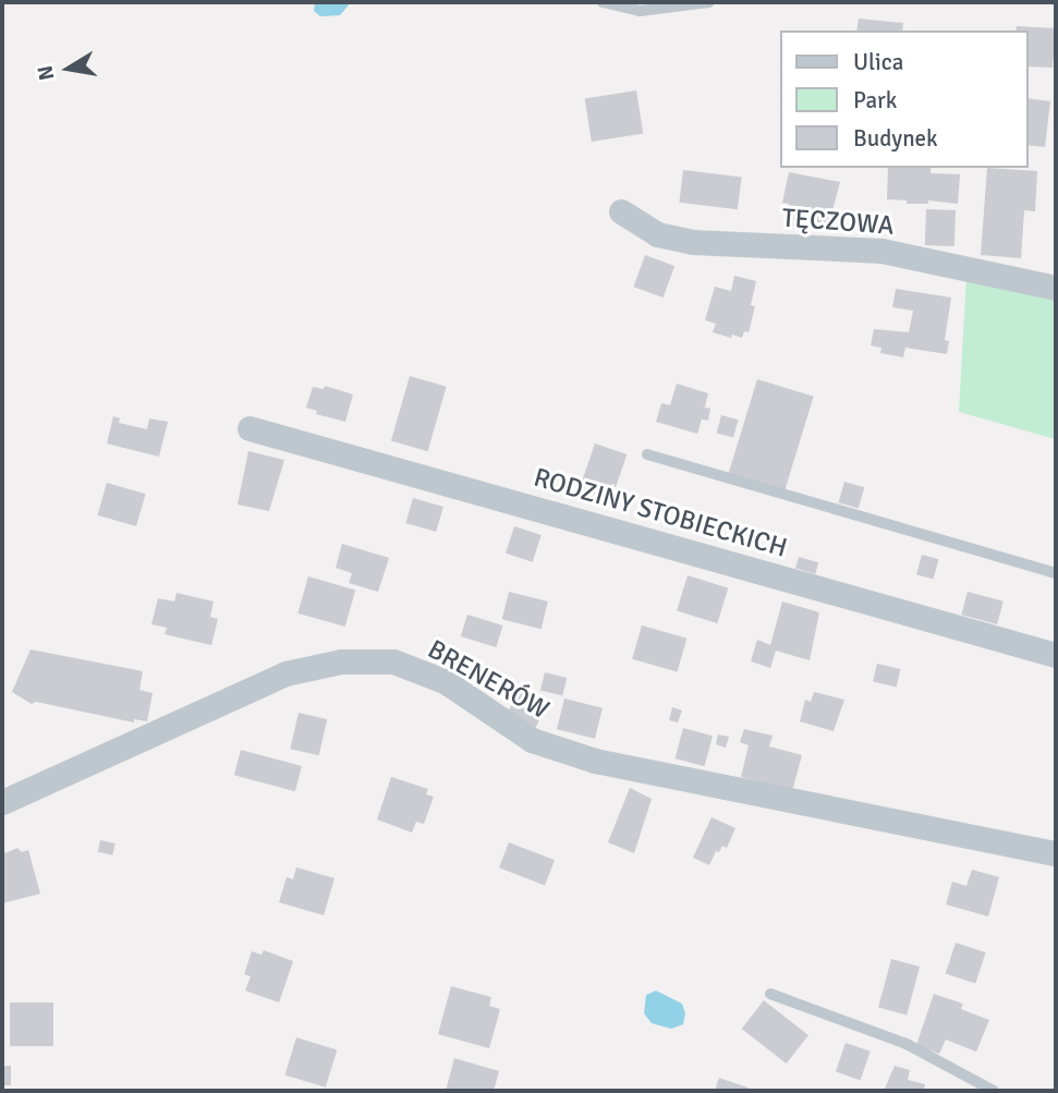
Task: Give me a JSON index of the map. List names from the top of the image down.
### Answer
{
  "streets": {
    "street": ["TĘCZOWA", "RODZINY STOBIECKICH", "BRENERÓW"]
  },
  "legend": ["Ulica", "Park", "Budynek"],
  "north": "left"
}
